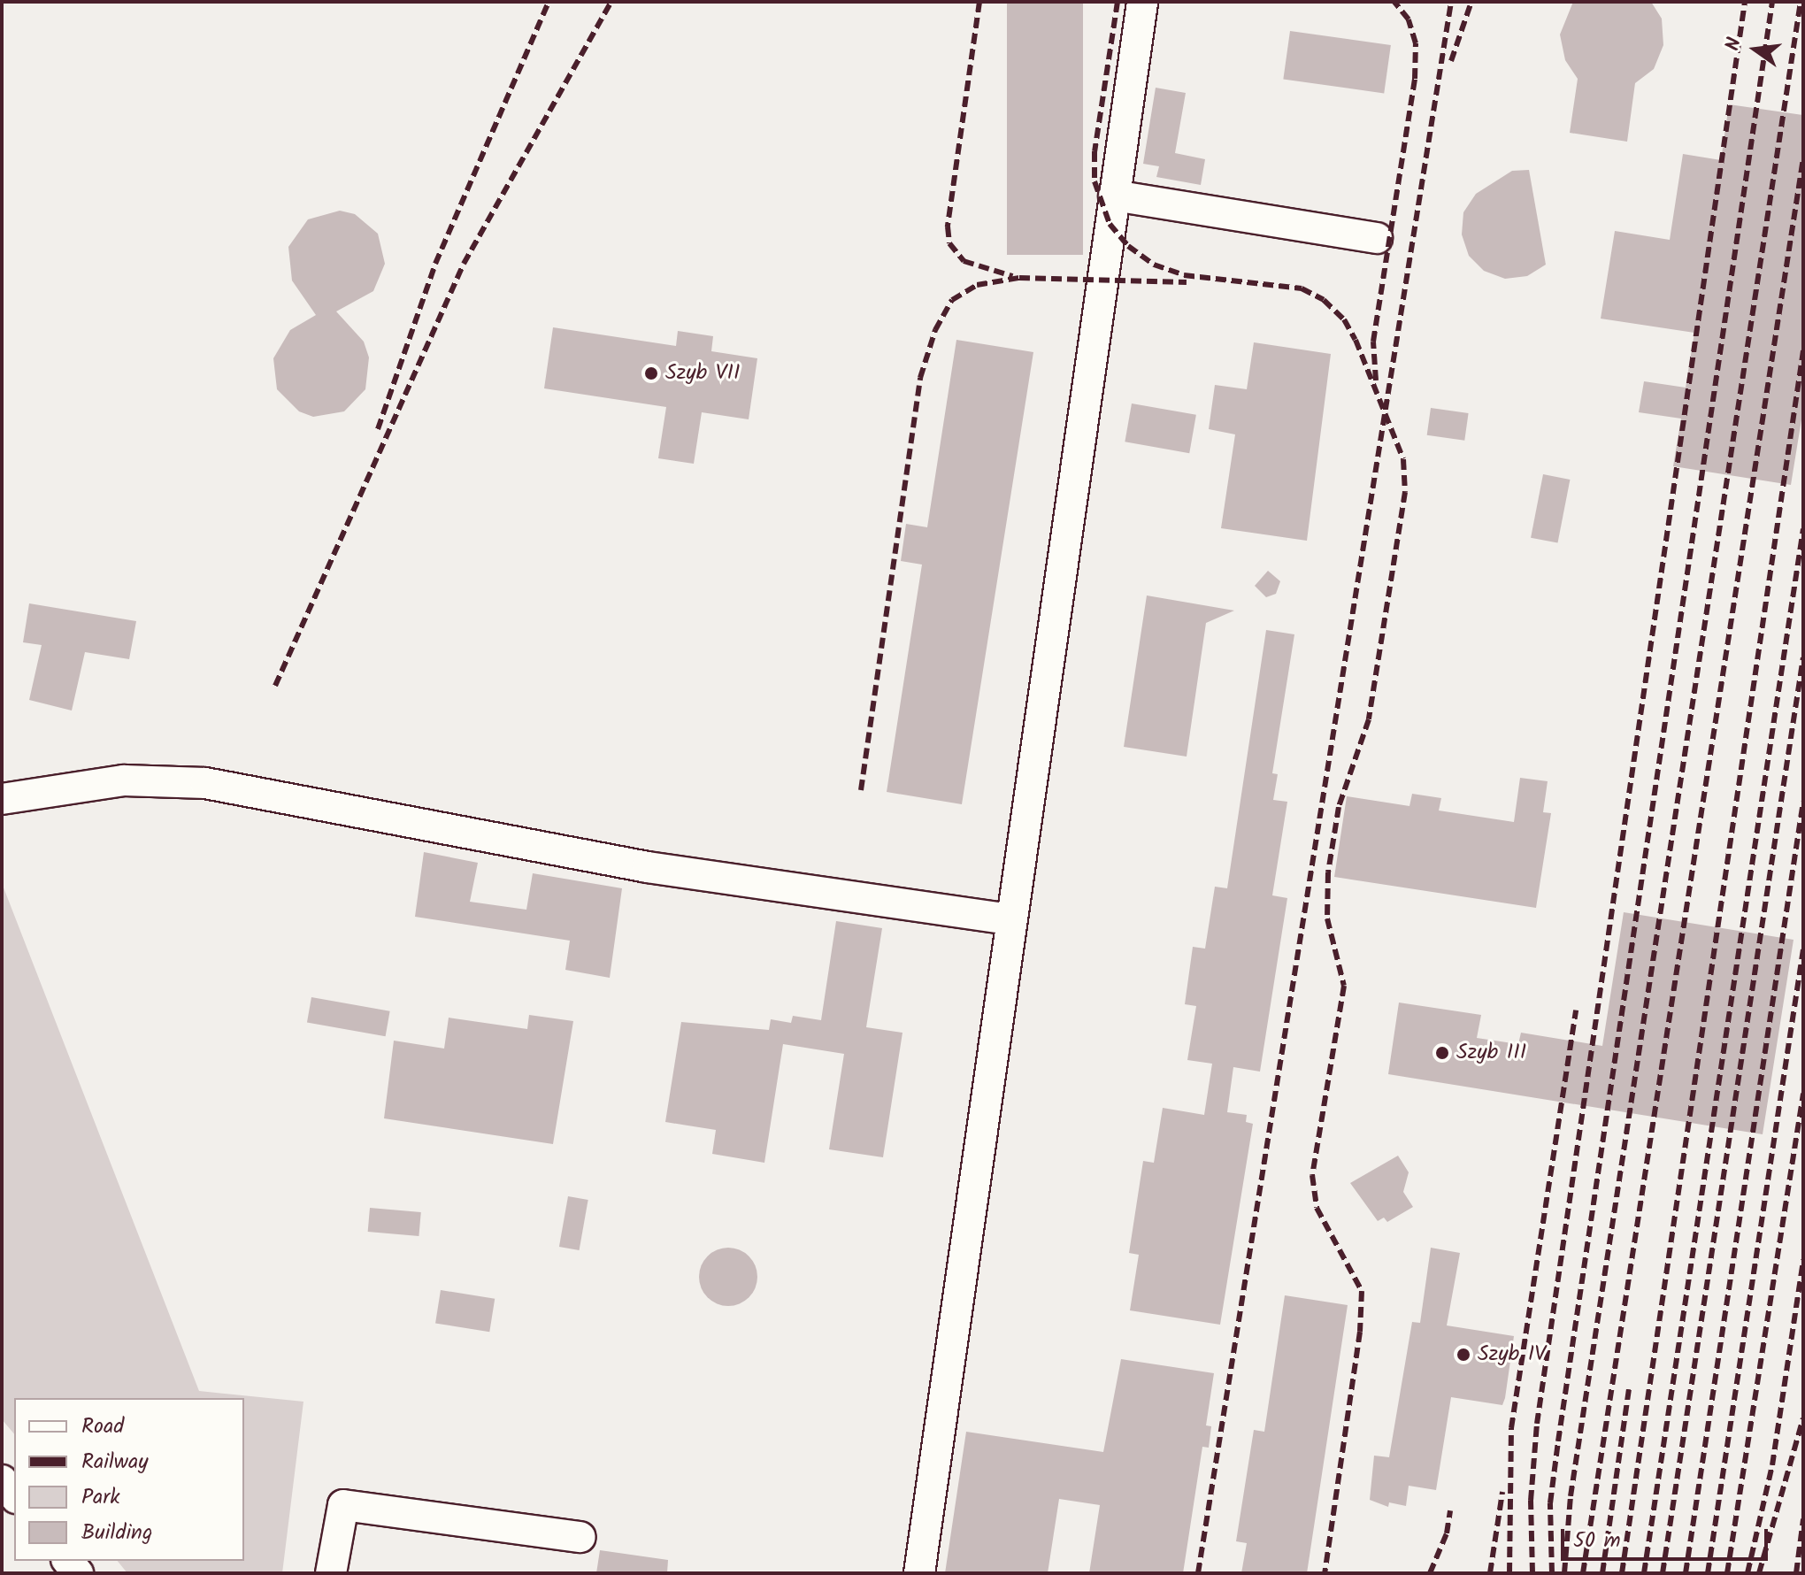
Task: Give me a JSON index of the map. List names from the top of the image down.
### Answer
{
  "places": ["Szyb VII", "Szyb III", "Szyb IV"],
  "legend": [
    "Road",
    "Railway",
    "Park",
    "Building"
  ],
  "scale_bar": "50 m",
  "north": "left"
}
